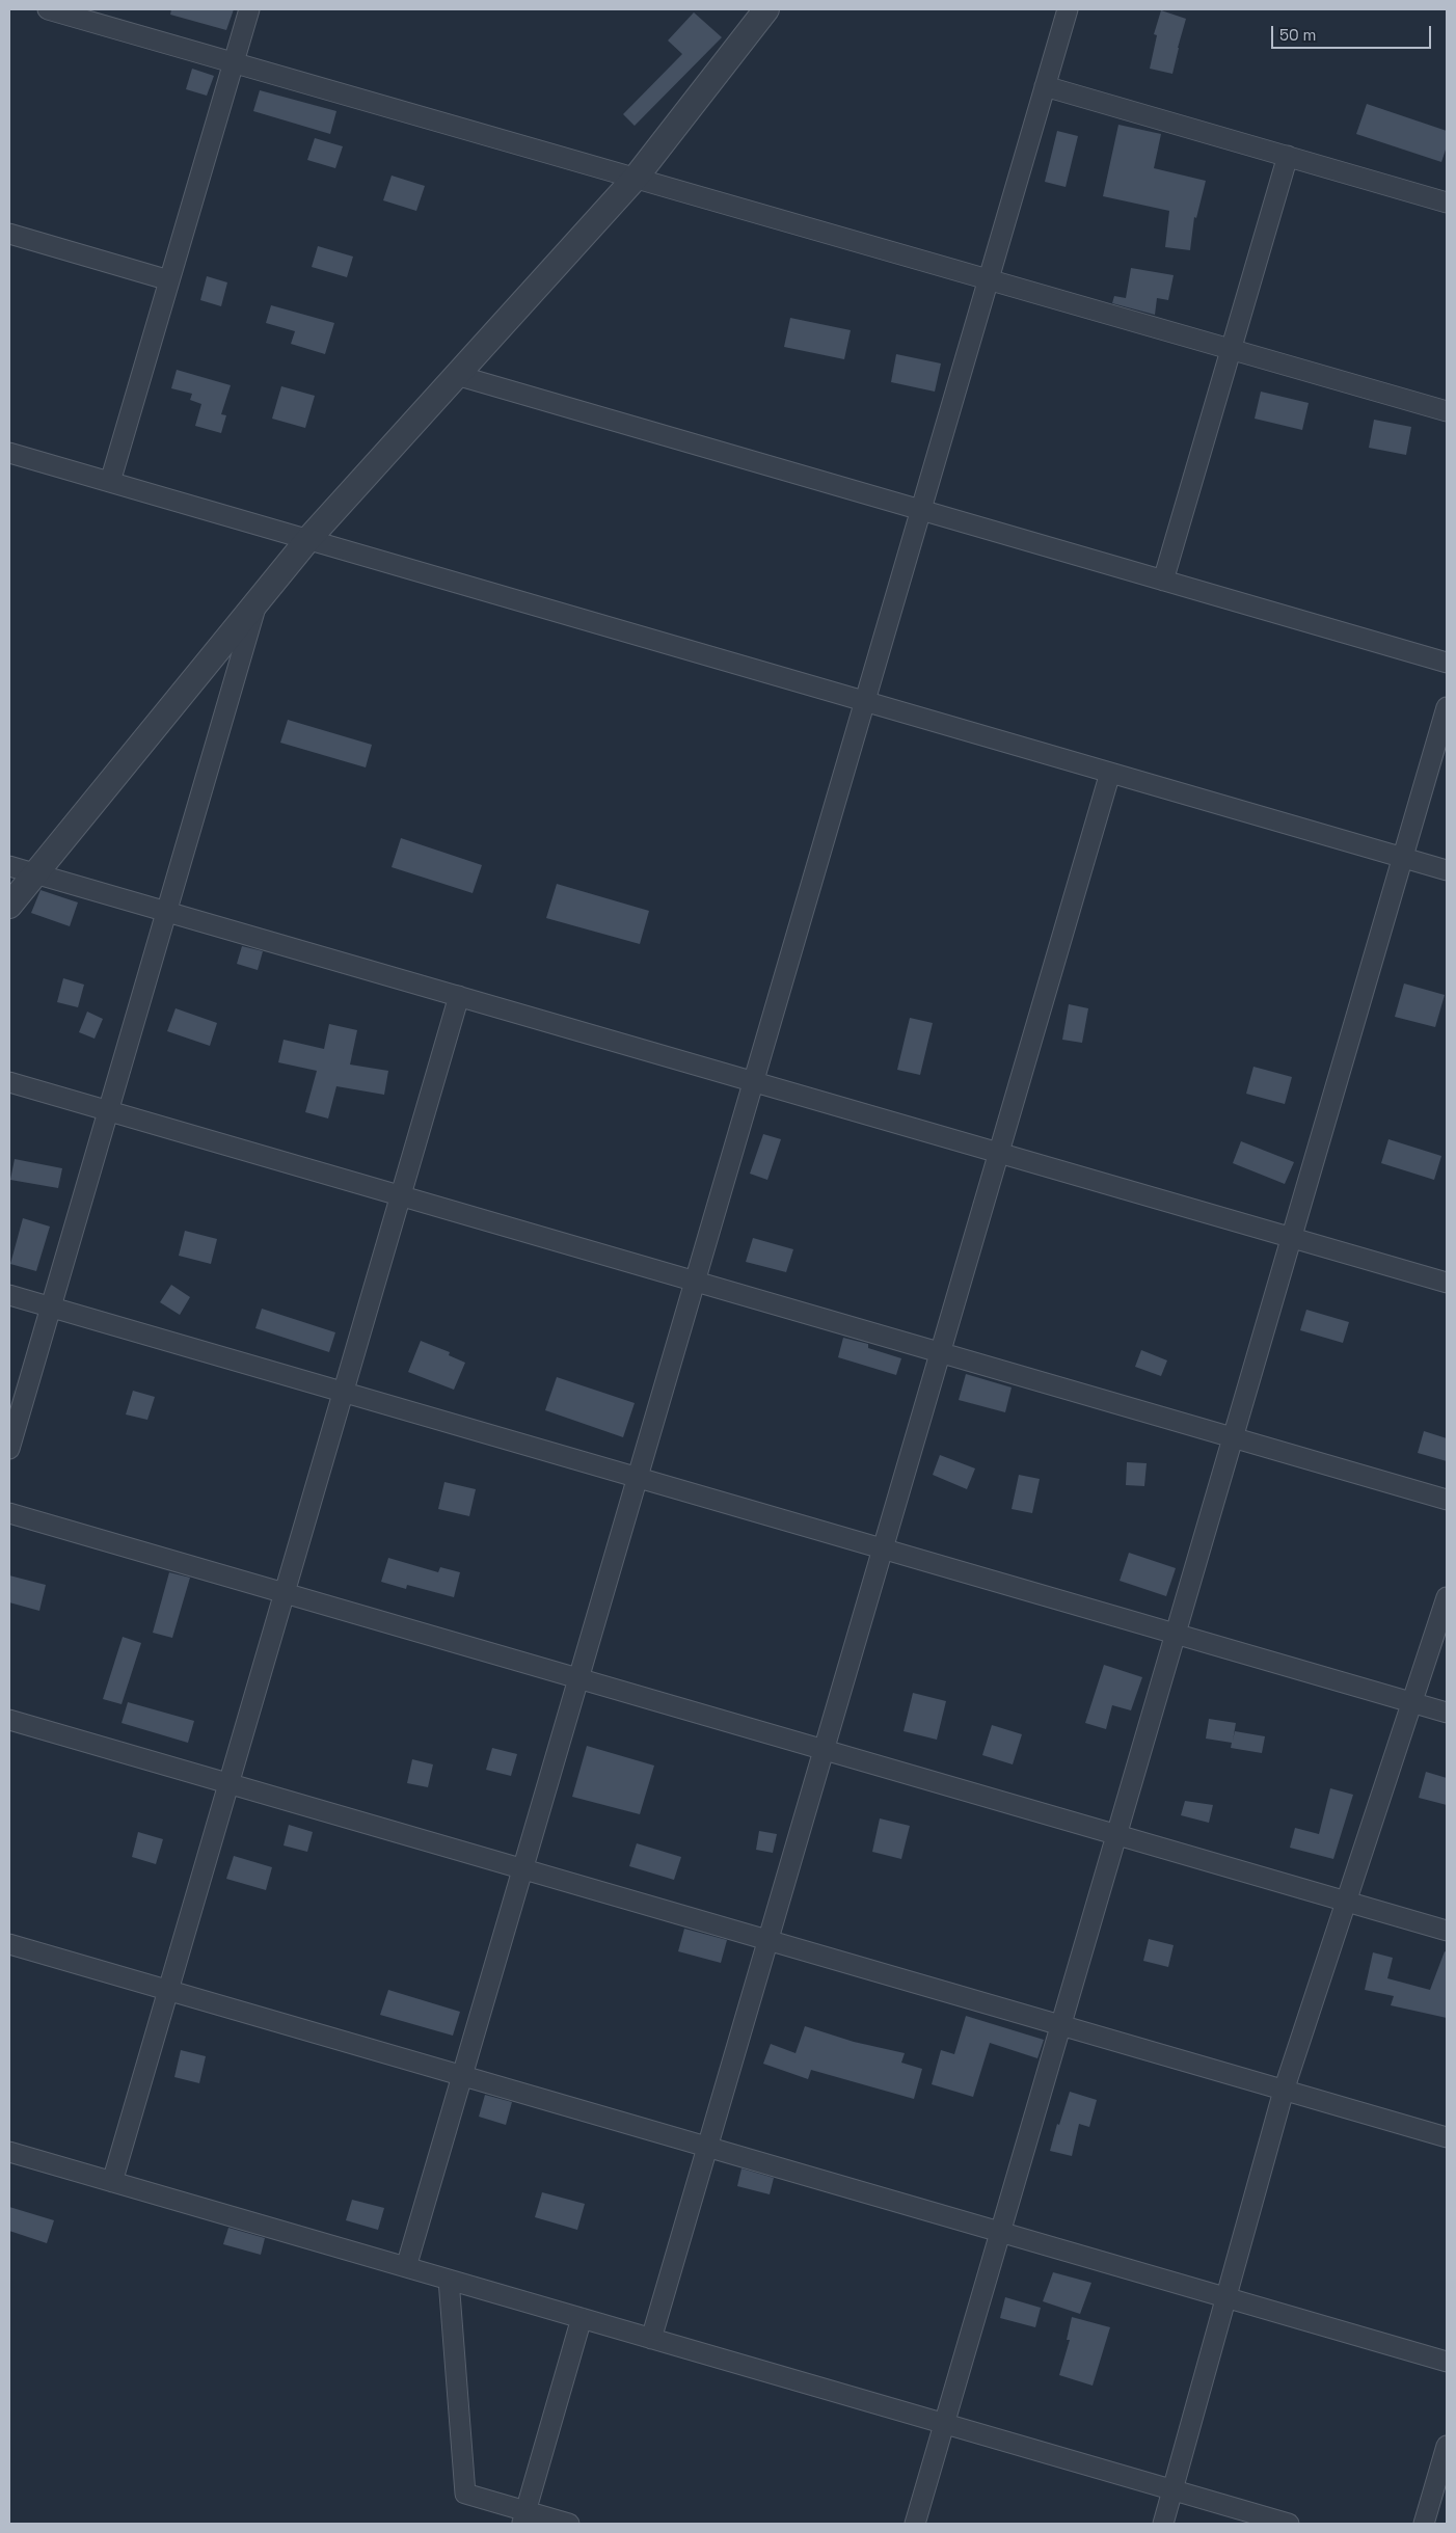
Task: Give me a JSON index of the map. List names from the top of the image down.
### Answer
{
  "scale_bar": "50 m"
}
